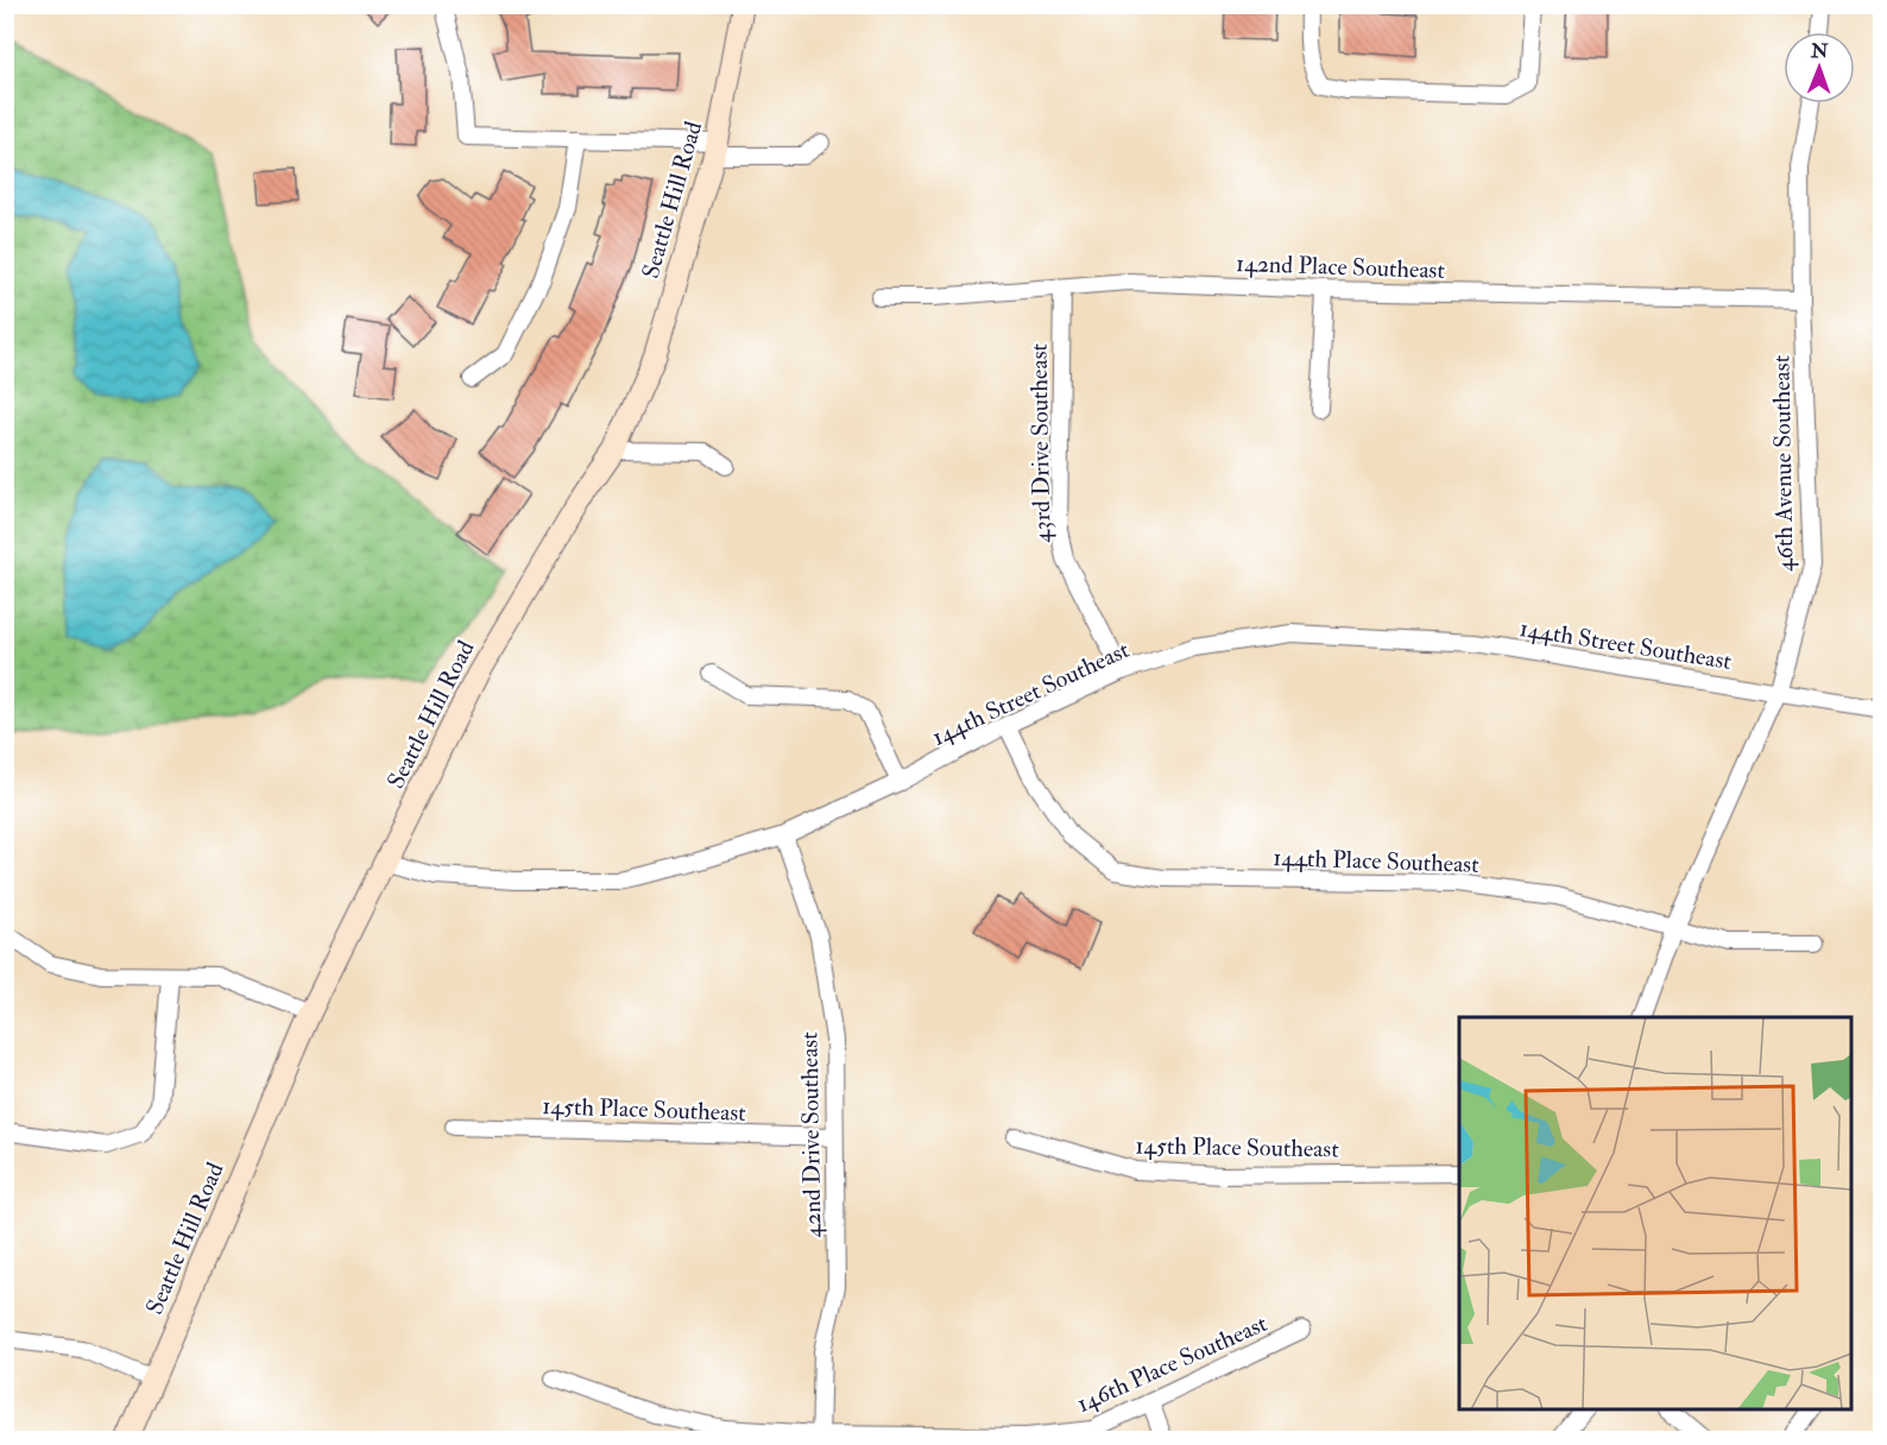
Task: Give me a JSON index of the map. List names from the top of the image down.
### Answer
{
  "streets": {
    "main road": ["Seattle Hill Road"],
    "street": [
      "142nd Place Southeast",
      "43rd Drive Southeast",
      "46th Avenue Southeast",
      "144th Street Southeast",
      "144th Place Southeast",
      "145th Place Southeast",
      "42nd Drive Southeast",
      "146th Place Southeast"
    ]
  },
  "crossings": [
    ["Seattle Hill Road", "144th Street Southeast"],
    ["142nd Place Southeast", "43rd Drive Southeast"],
    ["142nd Place Southeast", "46th Avenue Southeast"],
    ["43rd Drive Southeast", "144th Street Southeast"],
    ["46th Avenue Southeast", "144th Street Southeast"],
    ["46th Avenue Southeast", "144th Place Southeast"],
    ["144th Street Southeast", "144th Place Southeast"],
    ["144th Street Southeast", "42nd Drive Southeast"],
    ["145th Place Southeast", "42nd Drive Southeast"],
    ["42nd Drive Southeast", "146th Place Southeast"]
  ],
  "north": "top"
}
